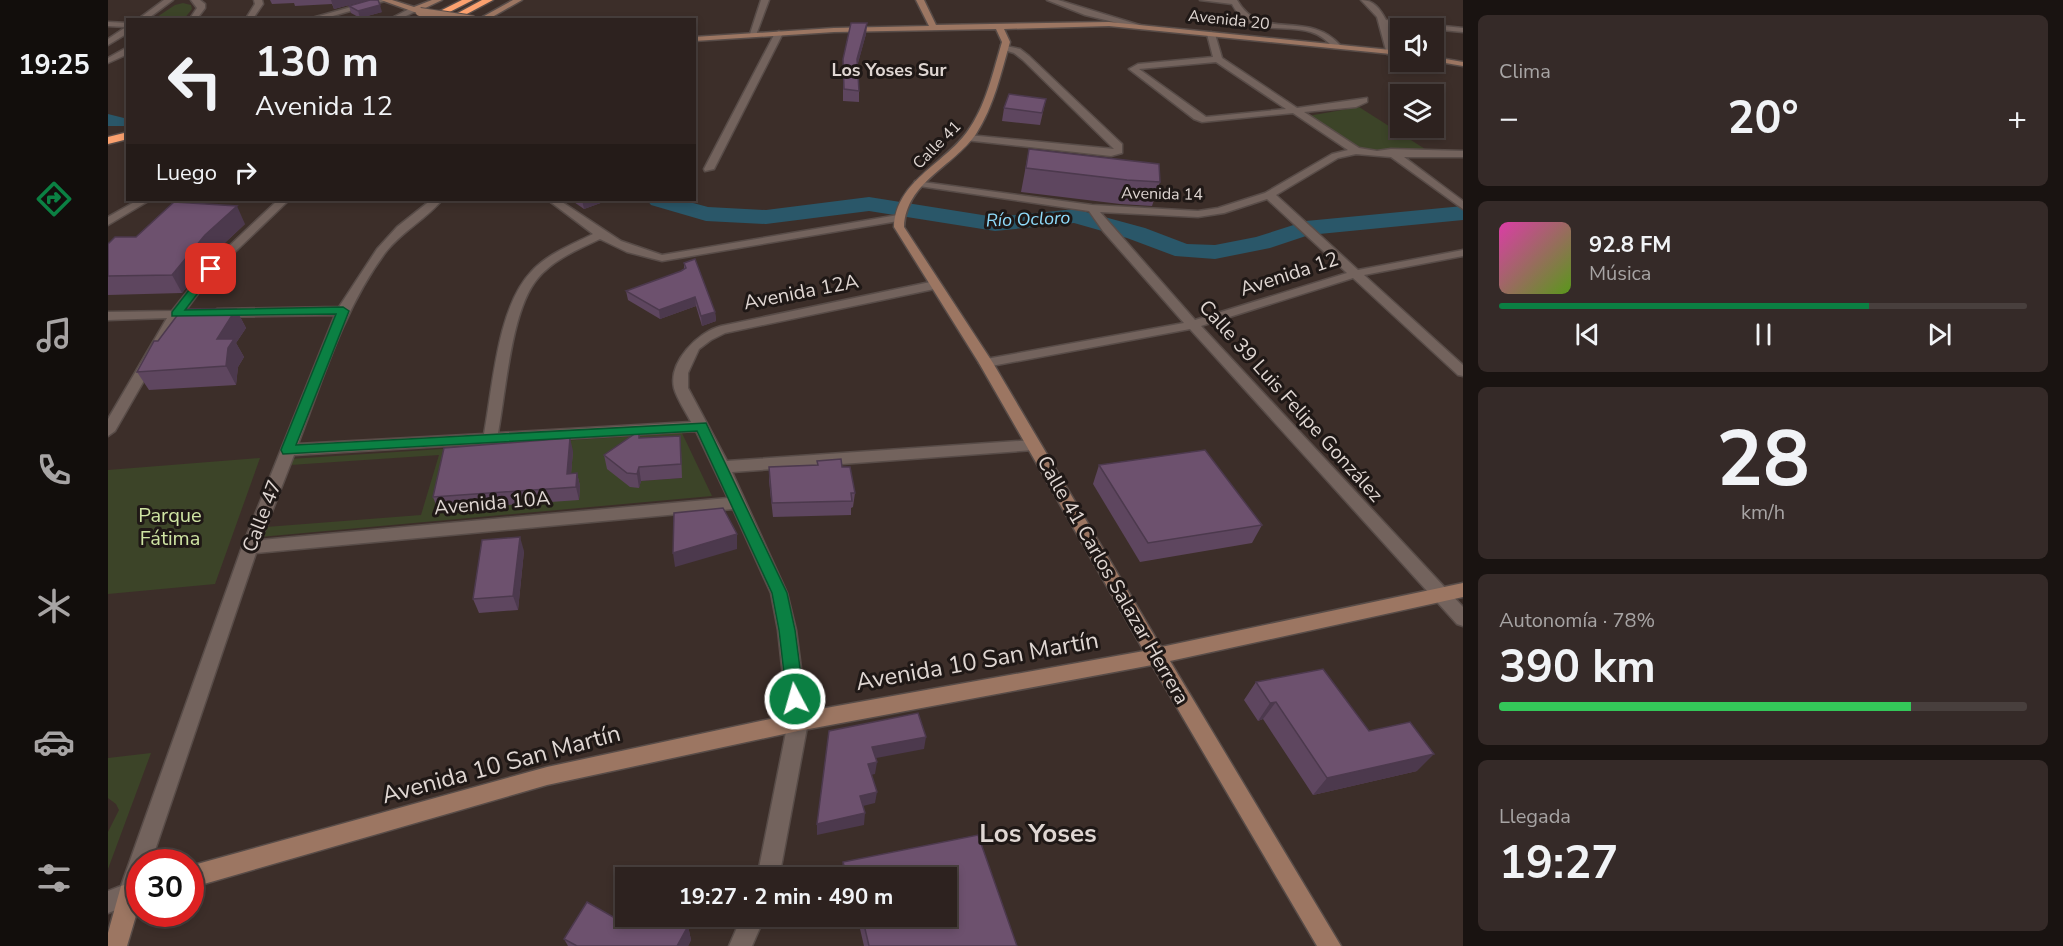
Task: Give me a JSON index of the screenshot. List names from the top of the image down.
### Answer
{
  "streets": {
    "street": [
      "Avenida 20",
      "Calle 41",
      "Avenida 14",
      "Avenida 12",
      "Avenida 12A",
      "Calle 39 Luis Felipe González",
      "Avenida 10A",
      "Calle 47",
      "Calle 41 Carlos Salazar Herrera",
      "Avenida 10 San Martín"
    ]
  },
  "crossings": [
    ["Calle 41", "Avenida 14"],
    ["Calle 41", "Calle 41 Carlos Salazar Herrera"],
    ["Avenida 14", "Calle 39 Luis Felipe González"],
    ["Avenida 12", "Calle 39 Luis Felipe González"],
    ["Avenida 12", "Calle 41 Carlos Salazar Herrera"],
    ["Avenida 12A", "Calle 41 Carlos Salazar Herrera"],
    ["Calle 39 Luis Felipe González", "Avenida 10 San Martín"],
    ["Avenida 10A", "Calle 47"],
    ["Calle 41 Carlos Salazar Herrera", "Avenida 10 San Martín"]
  ],
  "districts": ["Los Yoses Sur", "Los Yoses"],
  "water": ["Río Ocloro"],
  "parks": ["Parque Fátima"],
  "page": {
    "tabs": "19:25",
    "tile": [
      "Clima",
      ["28", "km/h"],
      ["Autonomía · 78%", "390 km"],
      ["Llegada", "19:27"]
    ],
    "turn": ["130 m", "Avenida 12"],
    "heat": ["−", "20°", "+"],
    "then": "Luego",
    "song": ["92.8 FM", "Música"],
    "limit": "30",
    "trip": "19:27 · 2 min · 490 m"
  }
}
